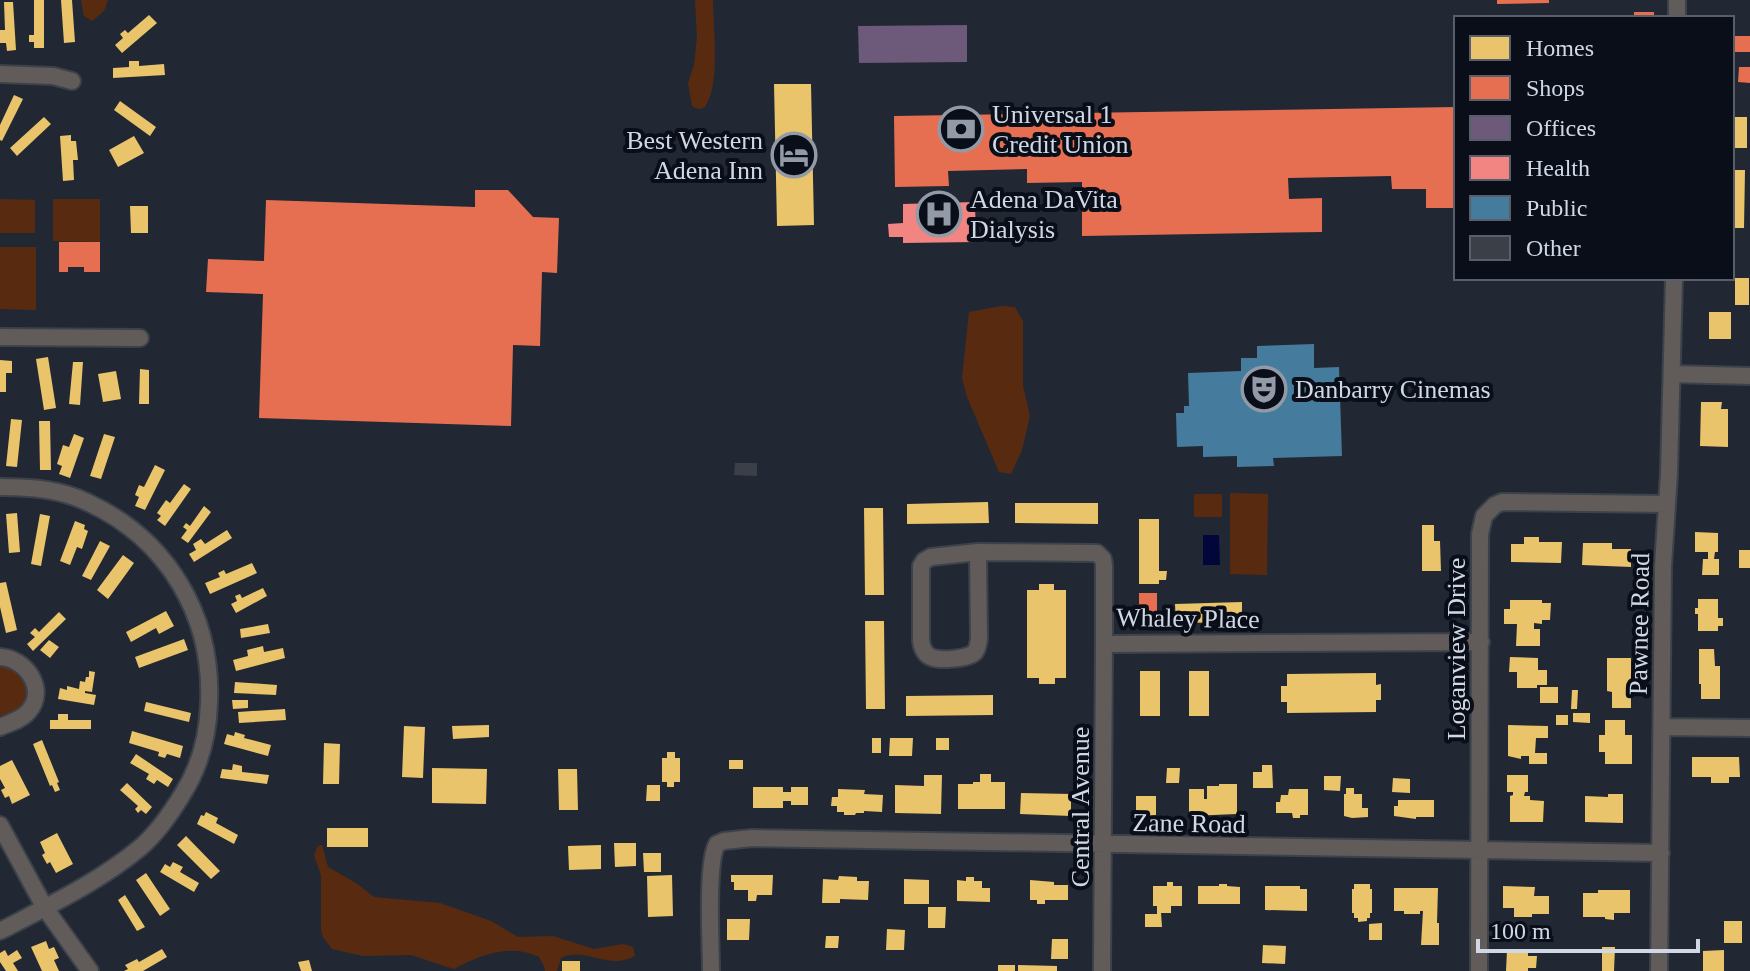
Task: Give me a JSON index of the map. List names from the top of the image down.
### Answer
{
  "streets": {
    "street": [
      "Whaley Place",
      "Pawnee Road",
      "Loganview Drive",
      "Central Avenue",
      "Zane Road"
    ]
  },
  "crossings": [
    ["Whaley Place", "Loganview Drive"],
    ["Whaley Place", "Central Avenue"],
    ["Pawnee Road", "Loganview Drive"],
    ["Pawnee Road", "Zane Road"],
    ["Loganview Drive", "Zane Road"],
    ["Central Avenue", "Zane Road"]
  ],
  "places": {
    "bank": ["Universal 1 Credit Union"],
    "hotel": ["Best Western Adena Inn"],
    "hospital": ["Adena DaVita Dialysis"],
    "theatre": ["Danbarry Cinemas"]
  },
  "legend": [
    "Homes",
    "Shops",
    "Offices",
    "Health",
    "Public",
    "Other"
  ],
  "scale_bar": "100 m"
}
